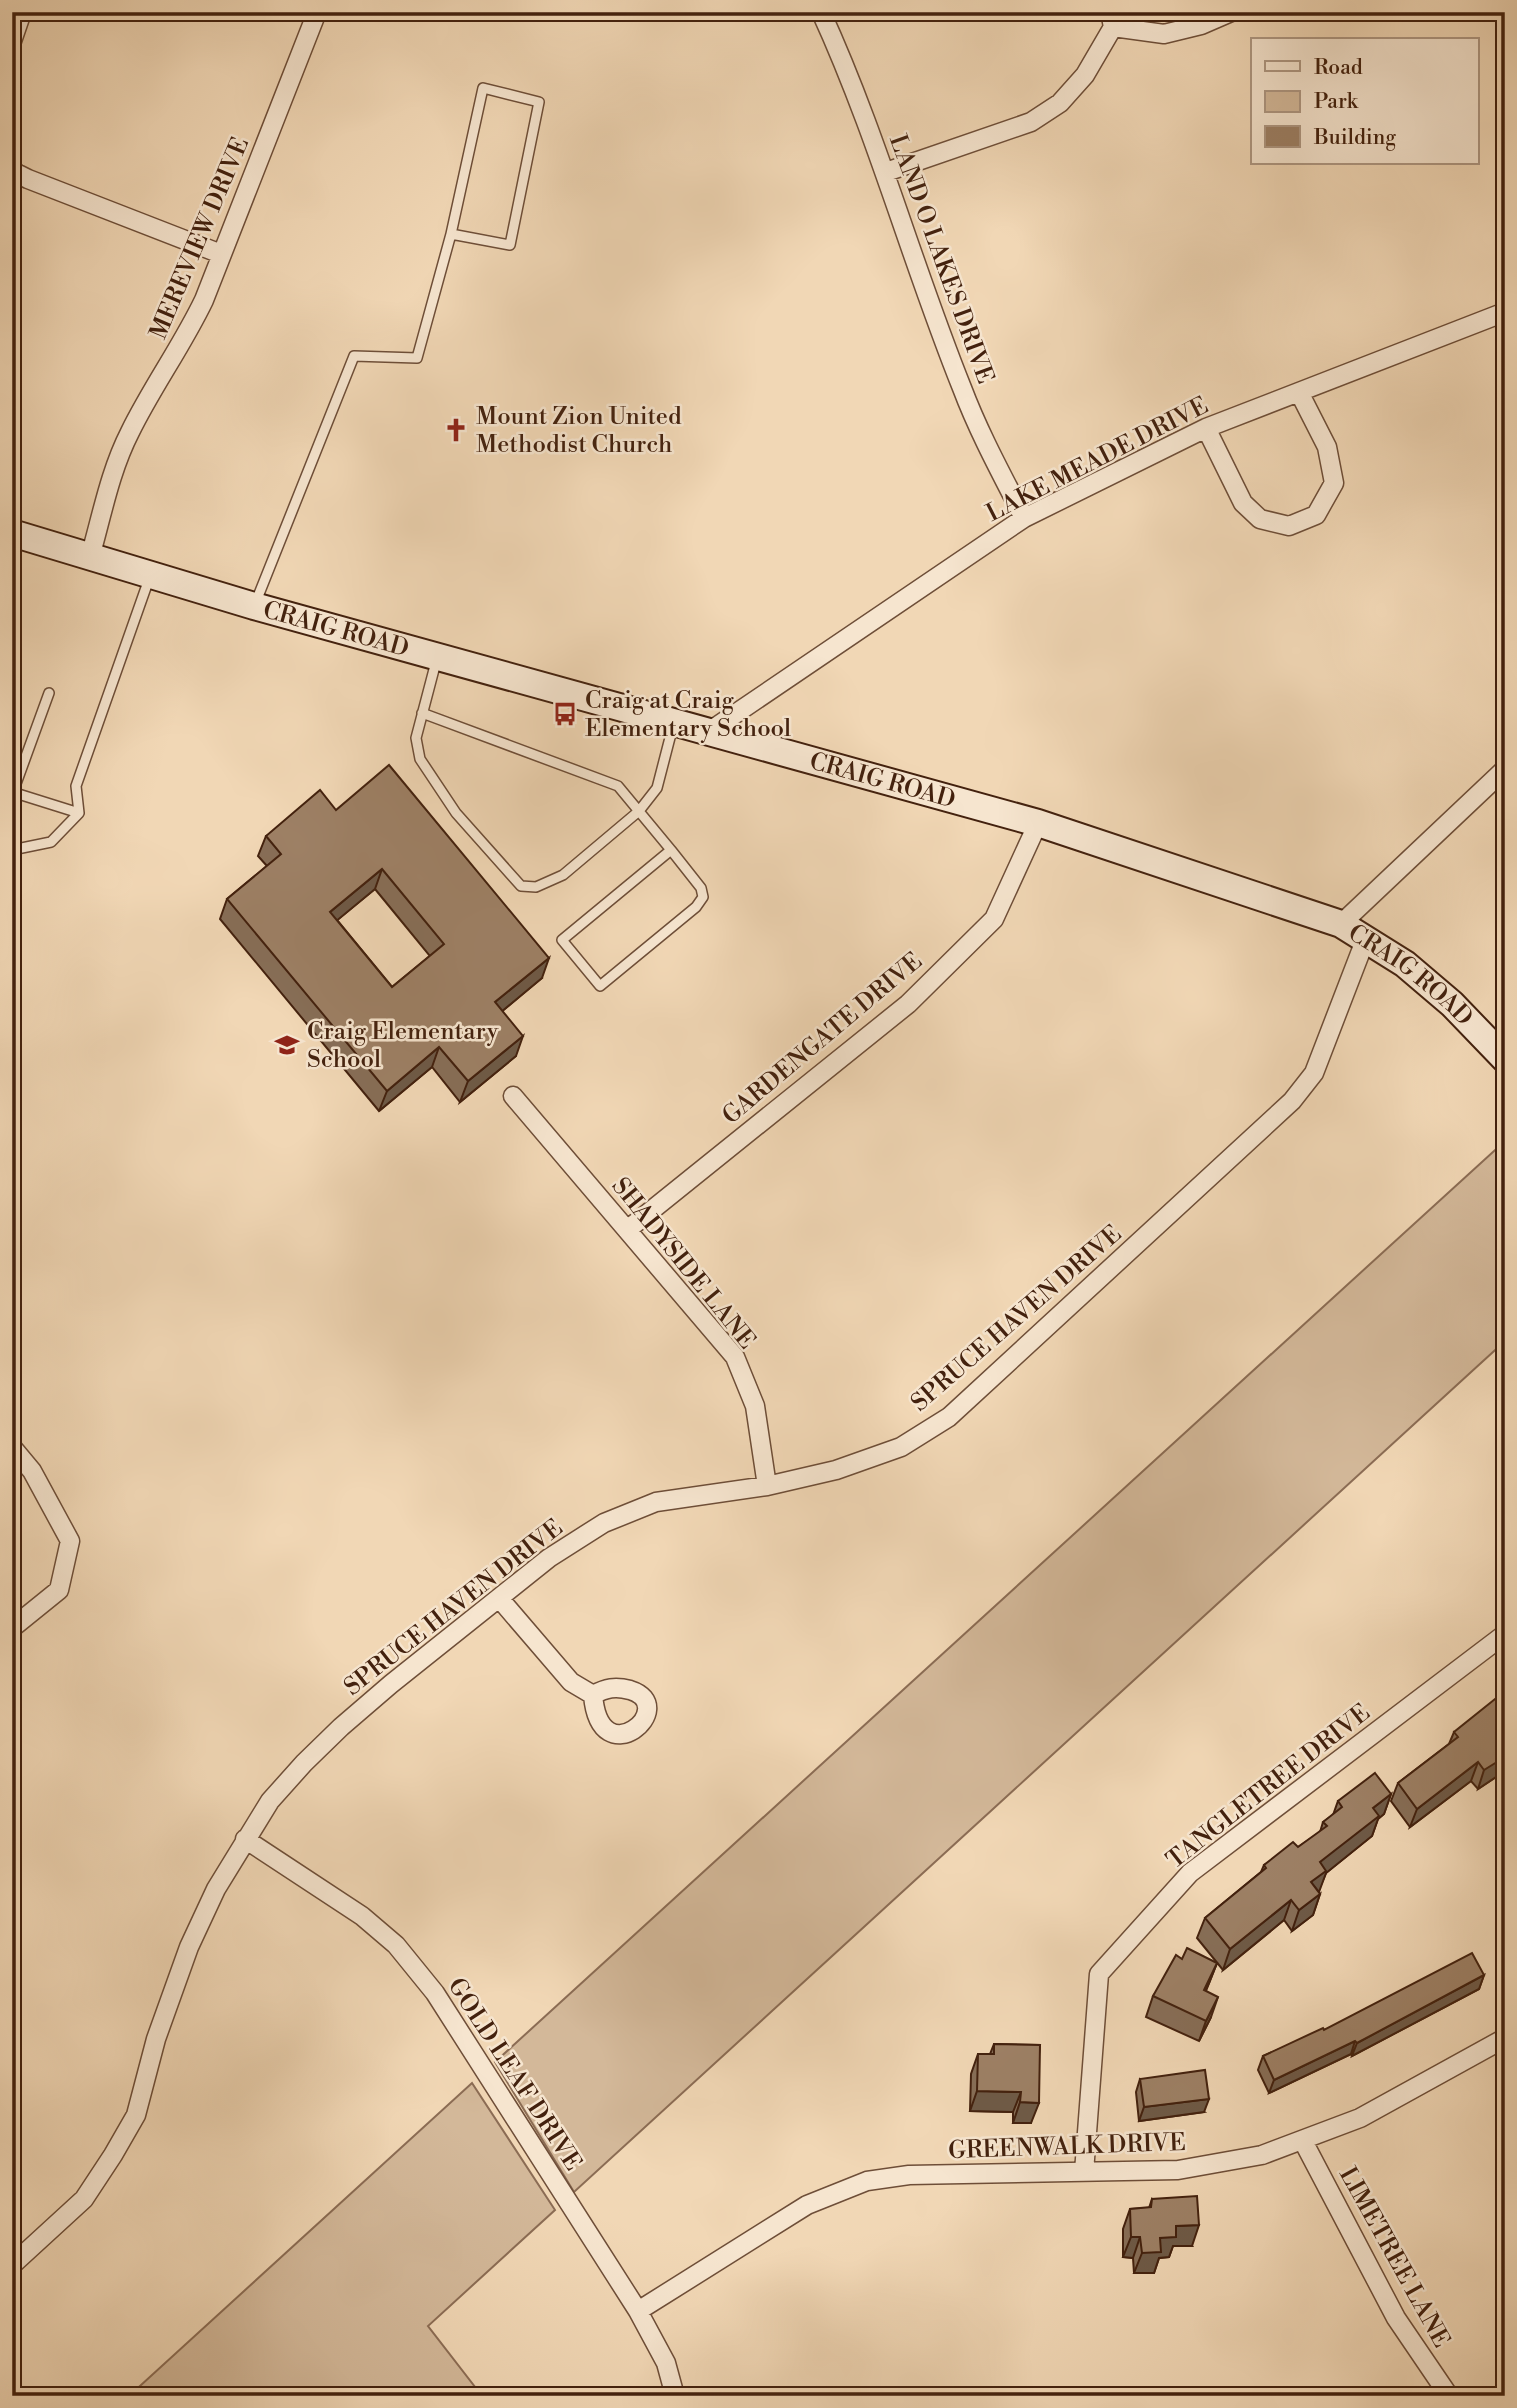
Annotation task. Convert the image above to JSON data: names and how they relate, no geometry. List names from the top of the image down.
{
  "streets": {
    "main road": ["CRAIG ROAD"],
    "street": [
      "MEREVIEW DRIVE",
      "LAND O LAKES DRIVE",
      "LAKE MEADE DRIVE",
      "GARDENGATE DRIVE",
      "SHADYSIDE LANE",
      "SPRUCE HAVEN DRIVE",
      "TANGLETREE DRIVE",
      "GOLD LEAF DRIVE",
      "GREENWALK DRIVE",
      "LIMETREE LANE"
    ]
  },
  "crossings": [
    ["MEREVIEW DRIVE", "CRAIG ROAD"],
    ["LAND O LAKES DRIVE", "LAKE MEADE DRIVE"],
    ["LAKE MEADE DRIVE", "CRAIG ROAD"],
    ["CRAIG ROAD", "GARDENGATE DRIVE"],
    ["CRAIG ROAD", "SPRUCE HAVEN DRIVE"],
    ["GARDENGATE DRIVE", "SHADYSIDE LANE"],
    ["SHADYSIDE LANE", "SPRUCE HAVEN DRIVE"],
    ["SPRUCE HAVEN DRIVE", "GOLD LEAF DRIVE"],
    ["TANGLETREE DRIVE", "GREENWALK DRIVE"],
    ["GOLD LEAF DRIVE", "GREENWALK DRIVE"],
    ["GREENWALK DRIVE", "LIMETREE LANE"]
  ],
  "places": {
    "church": ["Mount Zion United Methodist Church"],
    "bus stop": ["Craig at Craig Elementary School"],
    "school or university": ["Craig Elementary School"]
  },
  "legend": ["Road", "Park", "Building"]
}
